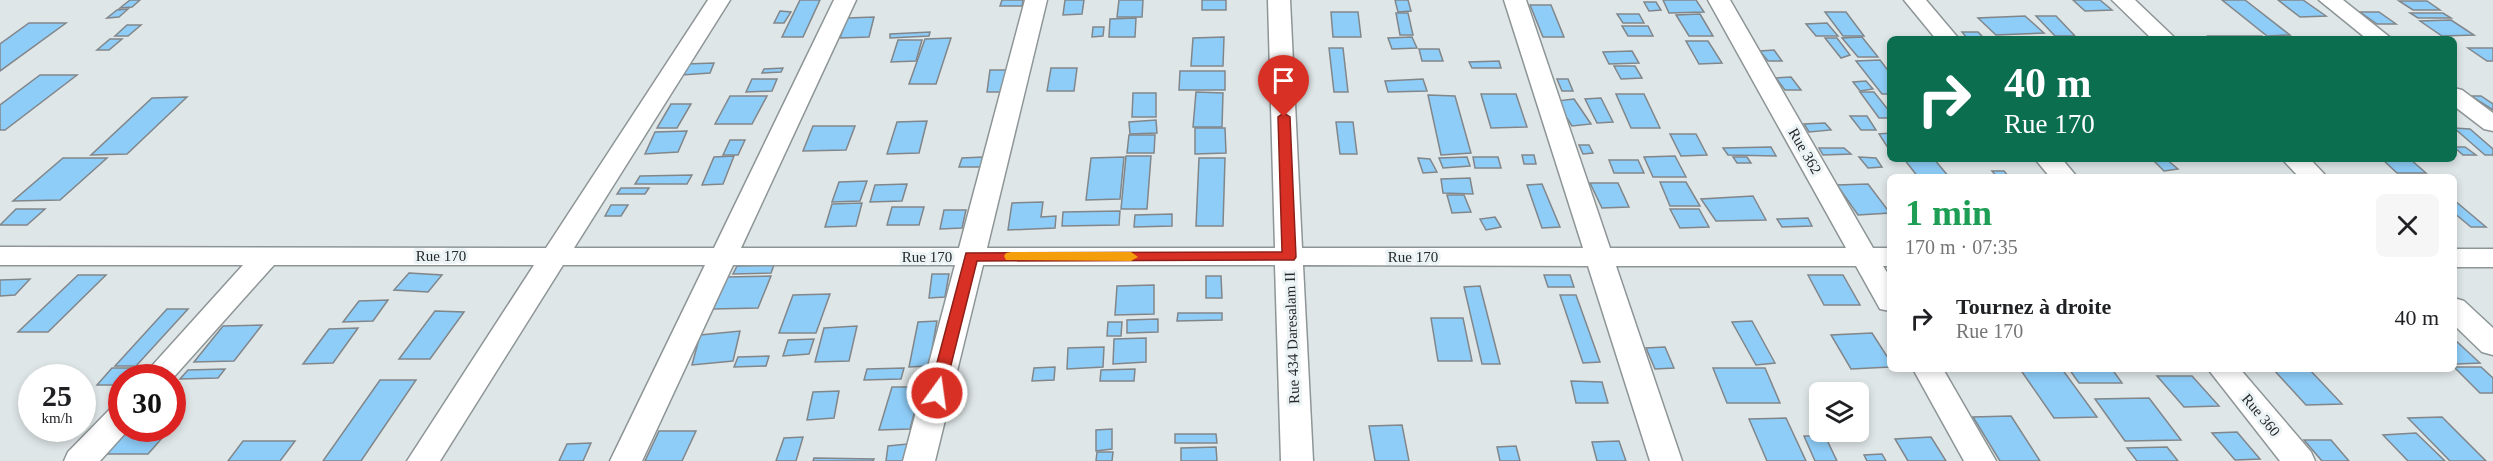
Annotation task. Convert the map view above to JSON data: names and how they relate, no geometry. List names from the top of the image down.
{
  "streets": {
    "street": [
      "Rue 362",
      "Rue 170",
      "Rue 434 Daresalam II",
      "Rue 360"
    ]
  },
  "crossings": [
    ["Rue 362", "Rue 170"],
    ["Rue 170", "Rue 434 Daresalam II"]
  ],
  "page": {
    "turn": ["40 m", "Rue 170"],
    "heading": ["1 min", "170 m · 07:35"],
    "list": [
      {
        "name": "Tournez à droite",
        "note": "Rue 170",
        "value": "40 m"
      }
    ],
    "speed": "25 km/h",
    "limit": "30"
  }
}
